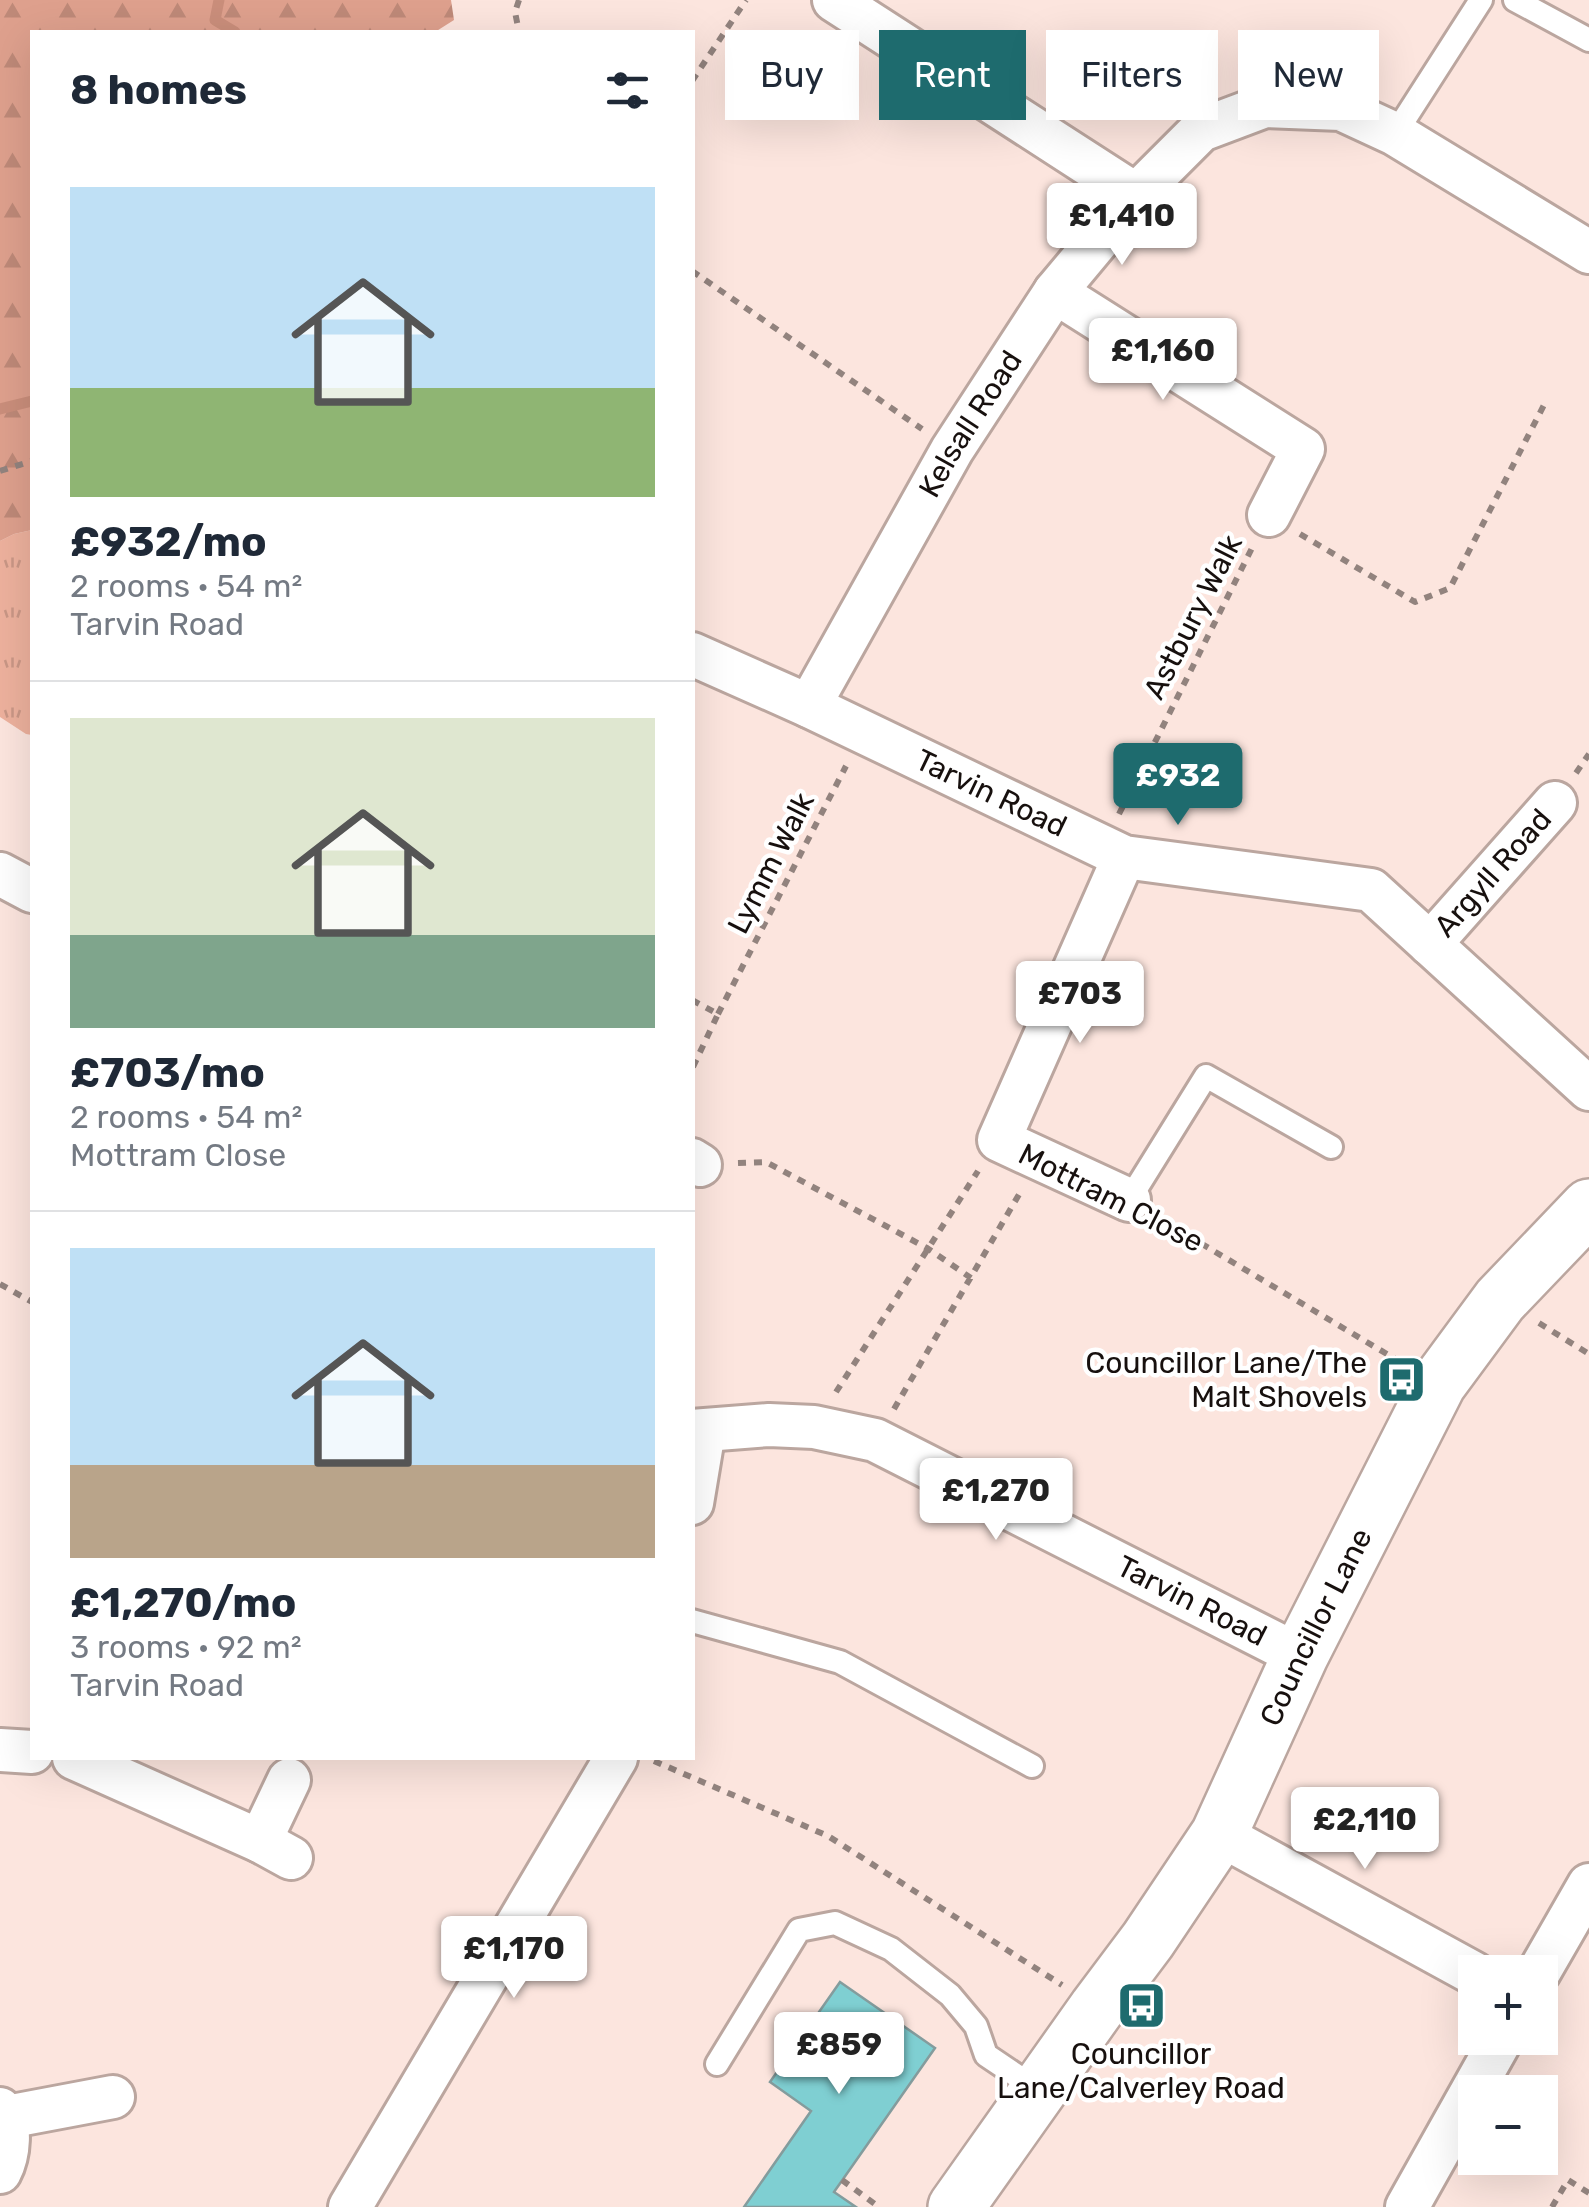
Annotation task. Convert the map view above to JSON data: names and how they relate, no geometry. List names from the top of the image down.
{
  "streets": {
    "street": [
      "Kelsall Road",
      "Tarvin Road",
      "Argyll Road",
      "Mottram Close",
      "Councillor Lane"
    ],
    "path": ["Astbury Walk", "Lymm Walk"]
  },
  "crossings": [
    ["Kelsall Road", "Tarvin Road"],
    ["Astbury Walk", "Tarvin Road"],
    ["Astbury Walk", "Mottram Close"],
    ["Tarvin Road", "Lymm Walk"],
    ["Tarvin Road", "Argyll Road"],
    ["Tarvin Road", "Mottram Close"],
    ["Tarvin Road", "Councillor Lane"],
    ["Mottram Close", "Councillor Lane"]
  ],
  "places": {
    "bus stop": ["Councillor Lane/The Malt Shovels", "Councillor Lane/Calverley Road"]
  },
  "page": {
    "chip": [
      "Buy",
      "Rent",
      "Filters",
      "New"
    ],
    "heading": "8 homes",
    "list": [
      {
        "name": "£932/mo",
        "note": "2 rooms · 54 m² · Tarvin Road"
      },
      {
        "name": "£703/mo",
        "note": "2 rooms · 54 m² · Mottram Close"
      },
      {
        "name": "£1,270/mo",
        "note": "3 rooms · 92 m² · Tarvin Road"
      }
    ],
    "price": [
      "£1,410",
      "£1,160",
      "£932",
      "£703",
      "£1,270",
      "£2,110",
      "£1,170",
      "£859"
    ],
    "map_buttons": ["+", "−"]
  }
}
